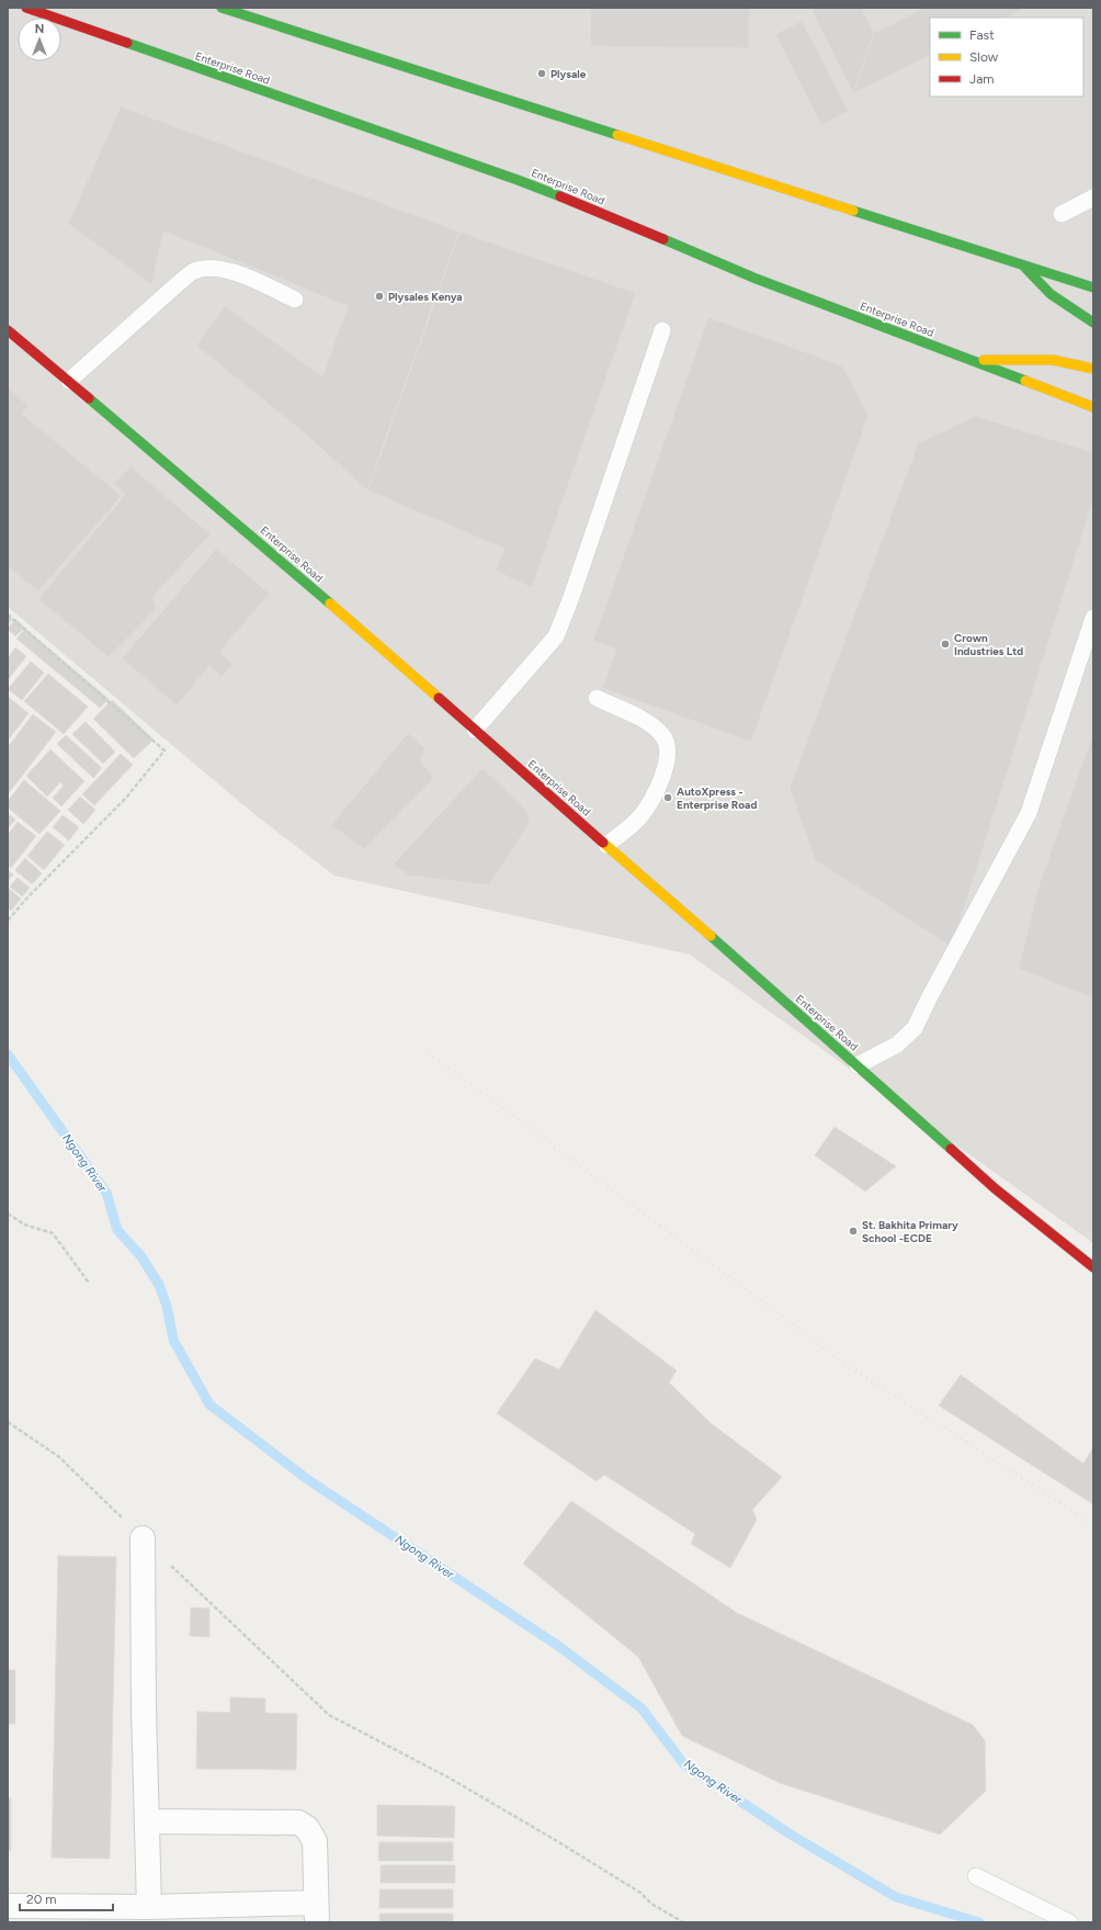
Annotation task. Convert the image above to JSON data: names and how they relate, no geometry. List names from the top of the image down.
{
  "streets": {
    "main road": ["Enterprise Road"]
  },
  "water": ["Ngong River"],
  "places": [
    "Plysale",
    "Plysales Kenya",
    "Crown Industries Ltd",
    "AutoXpress - Enterprise Road",
    "St. Bakhita Primary School -ECDE"
  ],
  "legend": ["Fast", "Slow", "Jam"],
  "scale_bar": "20 m",
  "north": "top"
}
